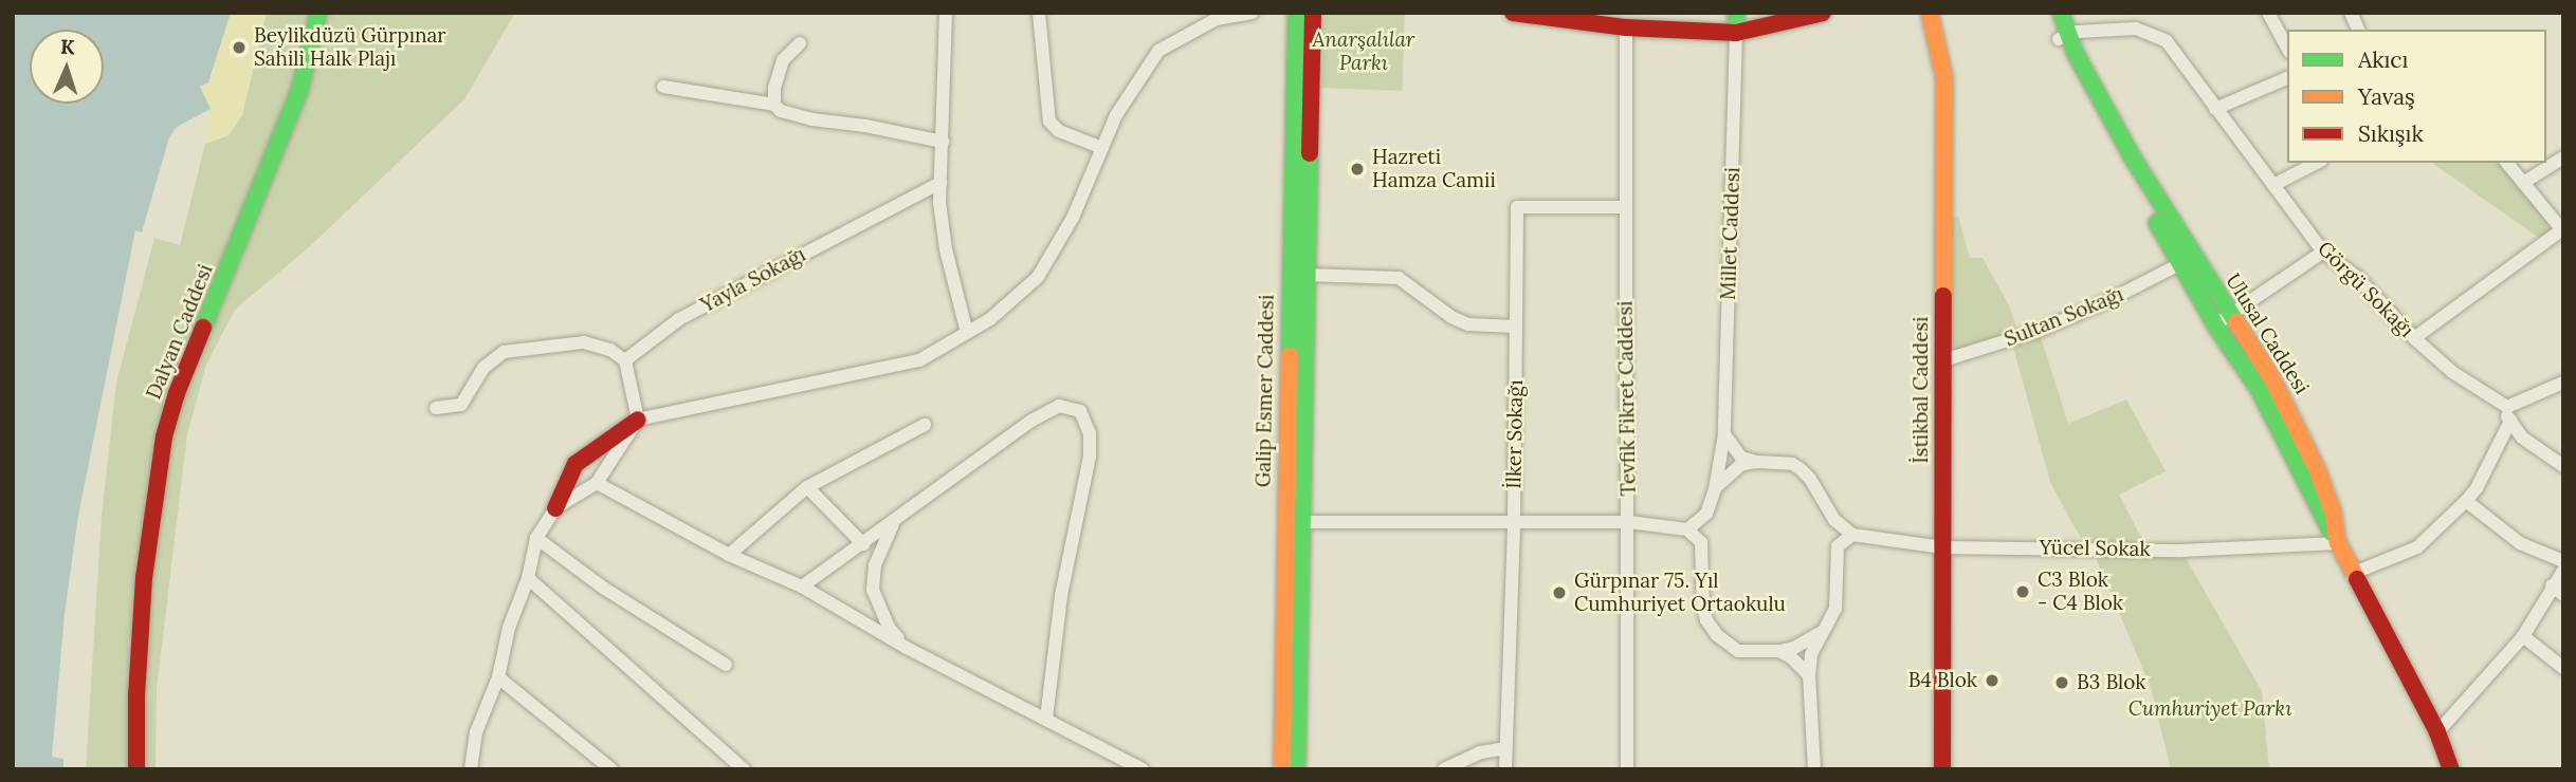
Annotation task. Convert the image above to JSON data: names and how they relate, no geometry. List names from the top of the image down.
{
  "streets": {
    "street": [
      "Millet Caddesi",
      "Yayla Sokağı",
      "Görgü Sokağı",
      "Sultan Sokağı",
      "Dalyan Caddesi",
      "Ulusal Caddesi",
      "İstikbal Caddesi",
      "Galip Esmer Caddesi",
      "Tevfik Fikret Caddesi",
      "İlker Sokağı",
      "Yücel Sokak"
    ]
  },
  "crossings": [
    ["Sultan Sokağı", "Ulusal Caddesi"],
    ["Sultan Sokağı", "İstikbal Caddesi"],
    ["Ulusal Caddesi", "Yücel Sokak"],
    ["İstikbal Caddesi", "Yücel Sokak"],
    ["Tevfik Fikret Caddesi", "İlker Sokağı"]
  ],
  "parks": ["Anarşalılar Parkı", "Cumhuriyet Parkı"],
  "places": [
    "Beylikdüzü Gürpınar Sahili Halk Plajı",
    "Hazreti Hamza Camii",
    "C3 Blok - C4 Blok",
    "Gürpınar 75. Yıl Cumhuriyet Ortaokulu",
    "B4 Blok",
    "B3 Blok"
  ],
  "legend": ["Akıcı", "Yavaş", "Sıkışık"],
  "north": "top"
}
